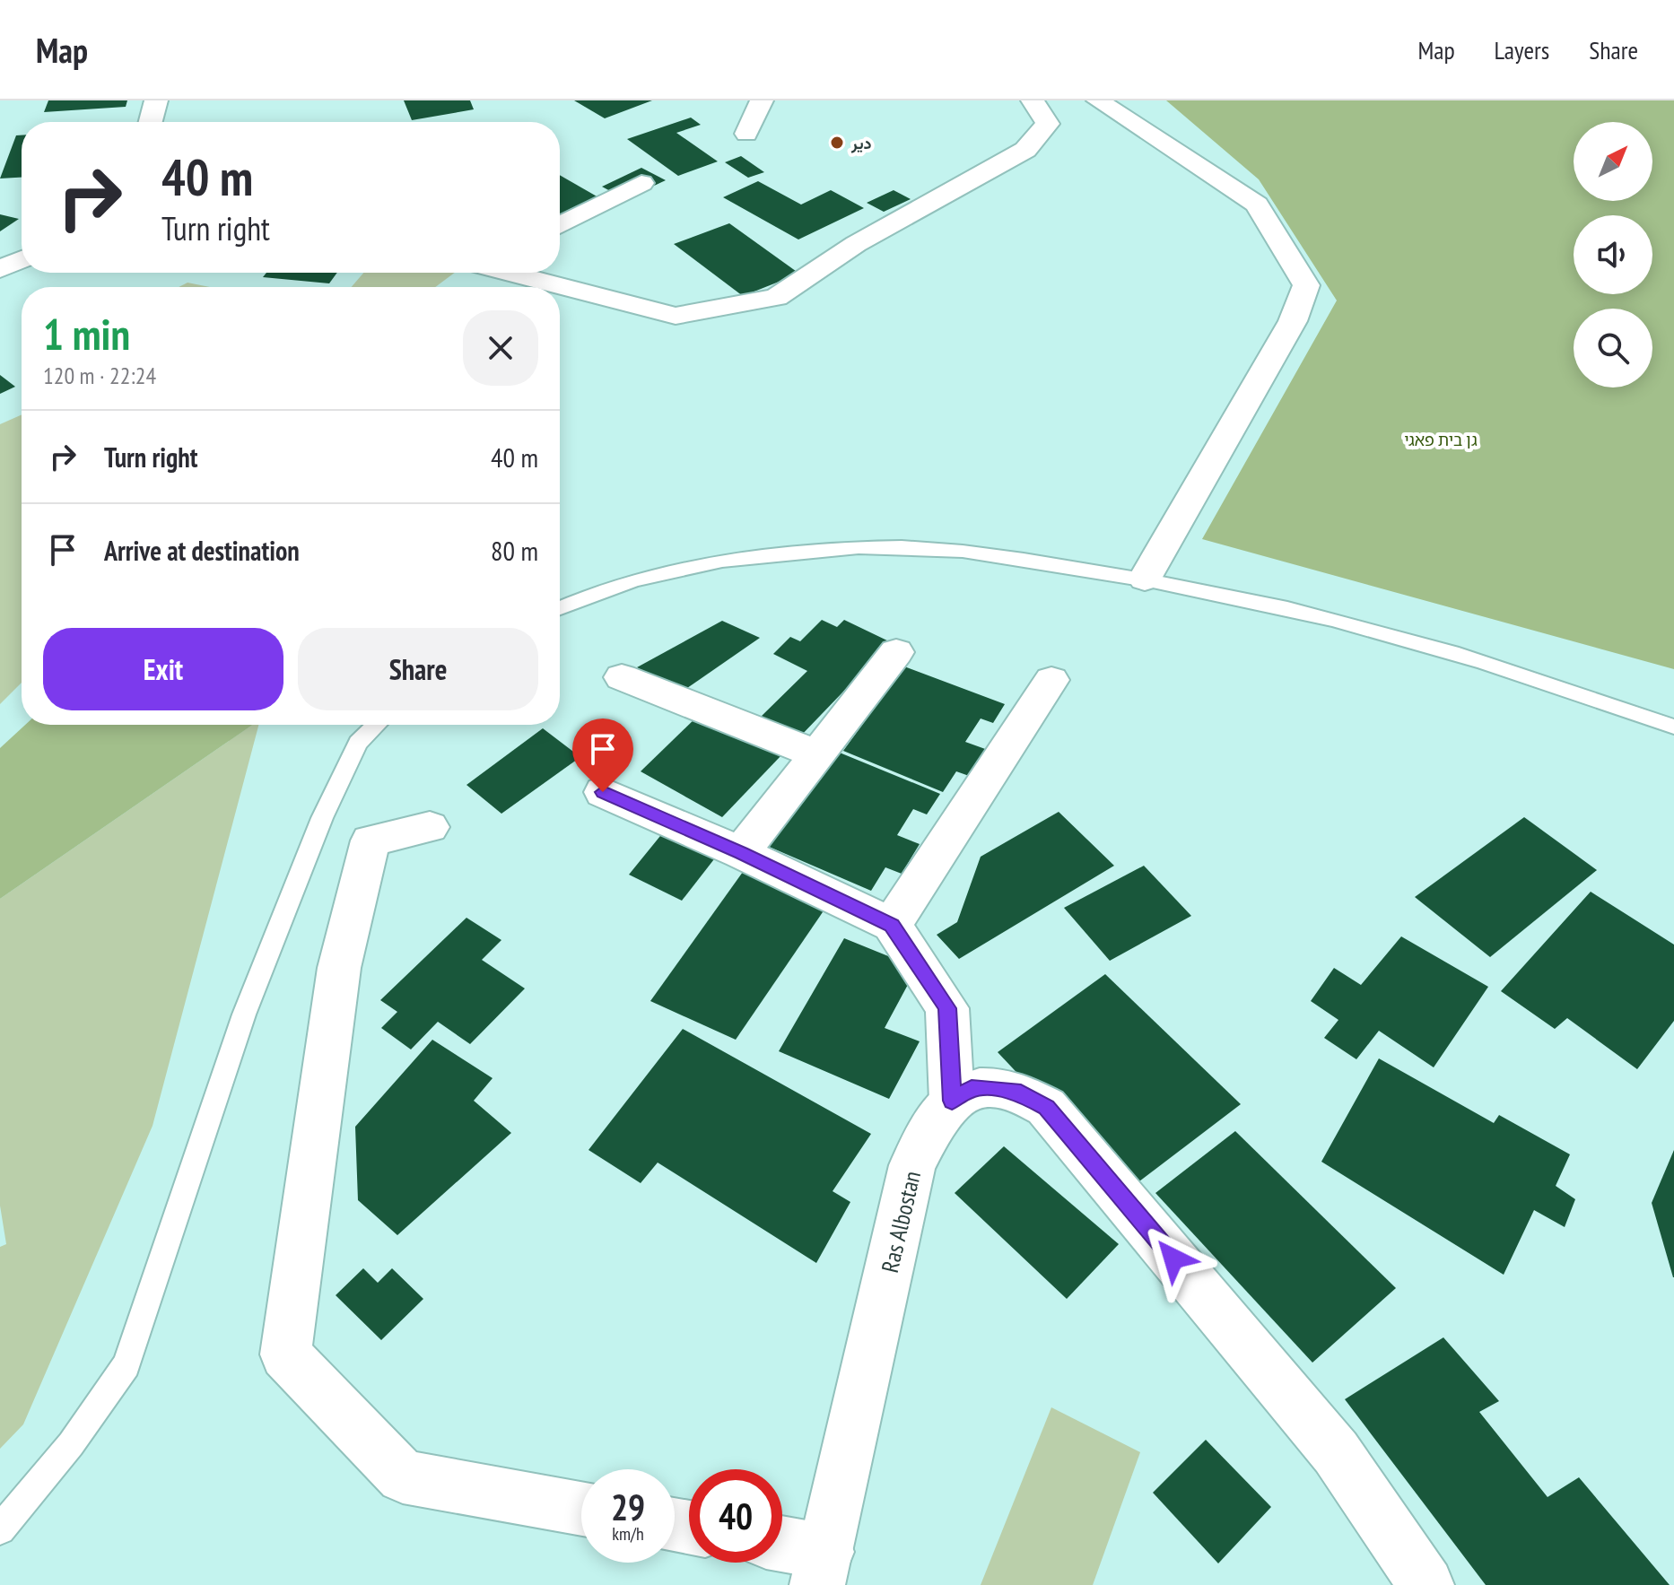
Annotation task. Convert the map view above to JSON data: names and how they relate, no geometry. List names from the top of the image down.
{
  "streets": {
    "street": ["Ras Albostan"]
  },
  "parks": ["גן בית פאגי"],
  "places": ["دير"],
  "north": "top right",
  "page": {
    "header": "Map",
    "nav": ["Map", "Layers", "Share"],
    "turn": ["40 m", "Turn right"],
    "heading": ["1 min", "120 m · 22:24"],
    "list": [
      {
        "name": "Turn right",
        "value": "40 m"
      },
      {
        "name": "Arrive at destination",
        "value": "80 m"
      }
    ],
    "buttons": ["Exit", "Share"],
    "speed": "29 km/h",
    "limit": "40"
  }
}
